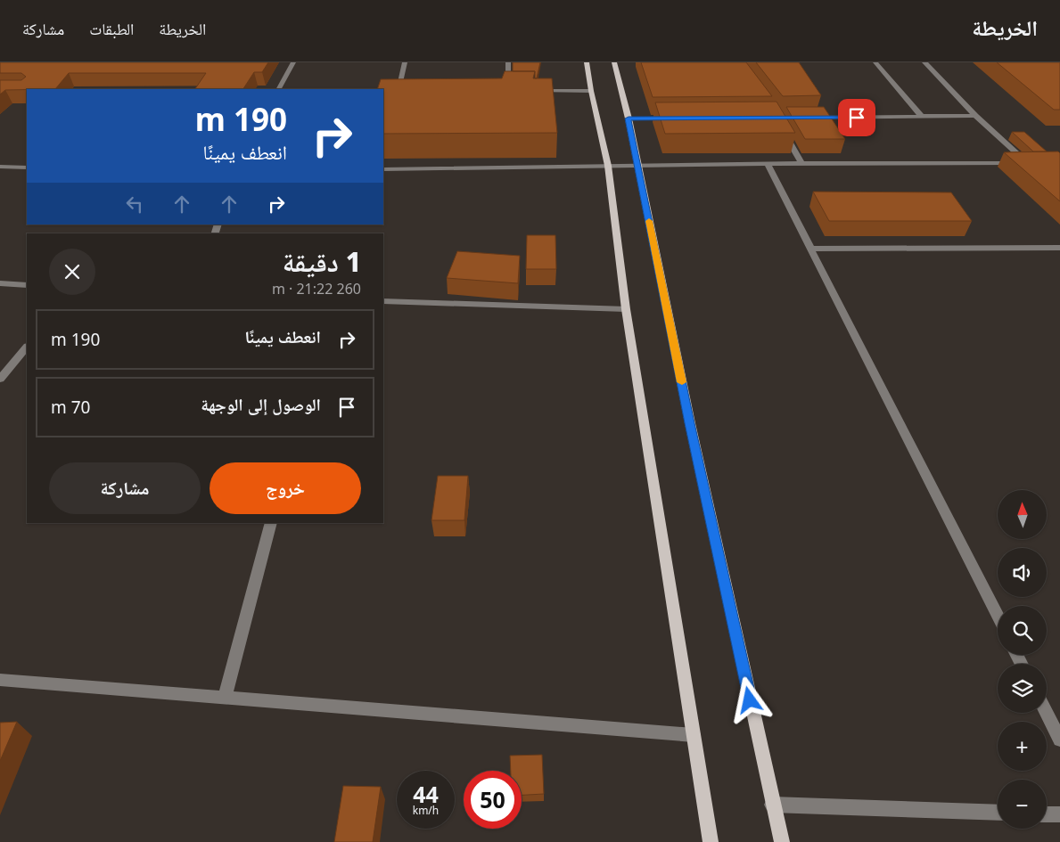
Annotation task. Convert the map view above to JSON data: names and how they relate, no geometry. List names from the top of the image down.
{
  "north": "top",
  "page": {
    "header": "الخريطة",
    "nav": ["الخريطة", "الطبقات", "مشاركة"],
    "turn": ["190 m", "انعطف يمينًا"],
    "heading": ["1 دقيقة", "260 m · 21:22"],
    "list": [
      {
        "name": "انعطف يمينًا",
        "value": "190 m"
      },
      {
        "name": "الوصول إلى الوجهة",
        "value": "70 m"
      }
    ],
    "buttons": ["خروج", "مشاركة"],
    "map_buttons": ["+", "−"],
    "speed": "44 km/h",
    "limit": "50"
  }
}
